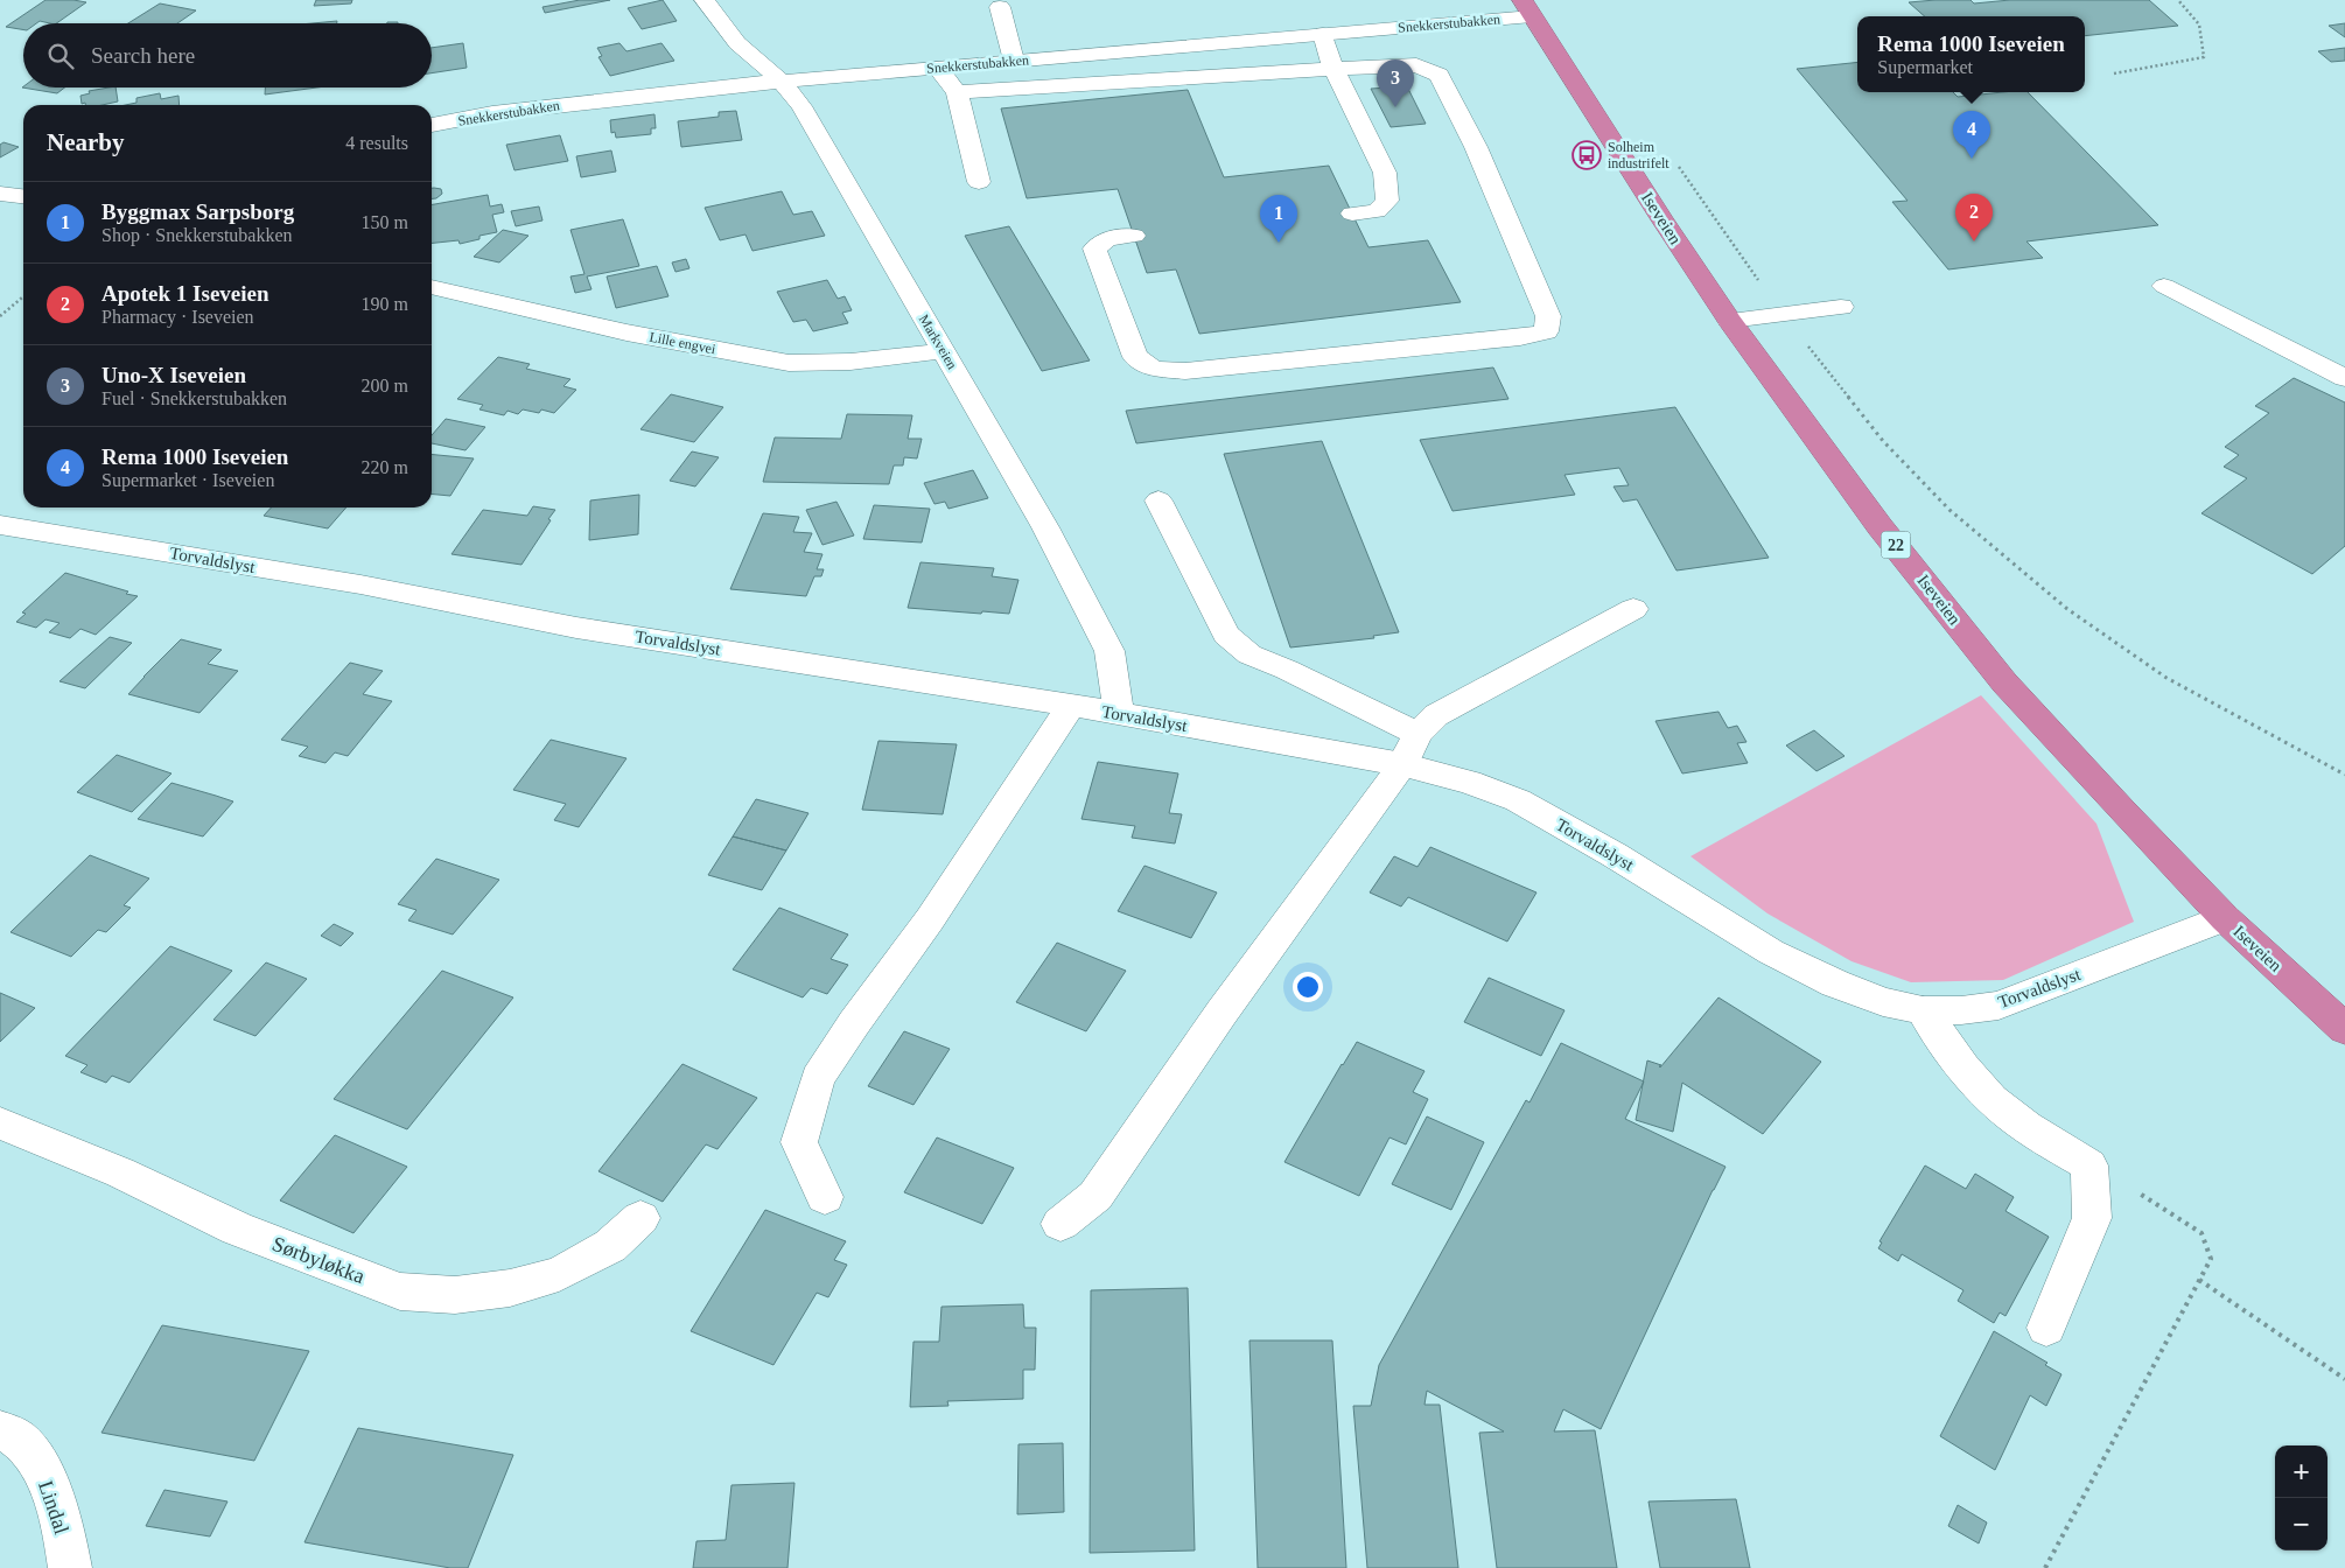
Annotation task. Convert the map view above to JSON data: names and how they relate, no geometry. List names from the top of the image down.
{
  "streets": {
    "highway": ["Iseveien", "22"],
    "street": [
      "Snekkerstubakken",
      "Markveien",
      "Lille engvei",
      "Torvaldslyst",
      "Sørbyløkka",
      "Lindal"
    ]
  },
  "crossings": [
    ["Snekkerstubakken", "Iseveien"],
    ["Snekkerstubakken", "Markveien"],
    ["Iseveien", "Torvaldslyst"],
    ["Markveien", "Lille engvei"],
    ["Markveien", "Torvaldslyst"]
  ],
  "places": {
    "bus stop": ["Solheim industrifelt"]
  },
  "page": {
    "popup": ["Rema 1000 Iseveien", "Supermarket"],
    "search": "Search here",
    "pins": [
      "3",
      "4",
      "2",
      "1"
    ],
    "heading": ["Nearby", "4 results"],
    "list": [
      {
        "mark": "1",
        "name": "Byggmax Sarpsborg",
        "note": "Shop · Snekkerstubakken",
        "value": "150 m"
      },
      {
        "mark": "2",
        "name": "Apotek 1 Iseveien",
        "note": "Pharmacy · Iseveien",
        "value": "190 m"
      },
      {
        "mark": "3",
        "name": "Uno-X Iseveien",
        "note": "Fuel · Snekkerstubakken",
        "value": "200 m"
      },
      {
        "mark": "4",
        "name": "Rema 1000 Iseveien",
        "note": "Supermarket · Iseveien",
        "value": "220 m"
      }
    ],
    "map_buttons": ["+", "−"]
  }
}
